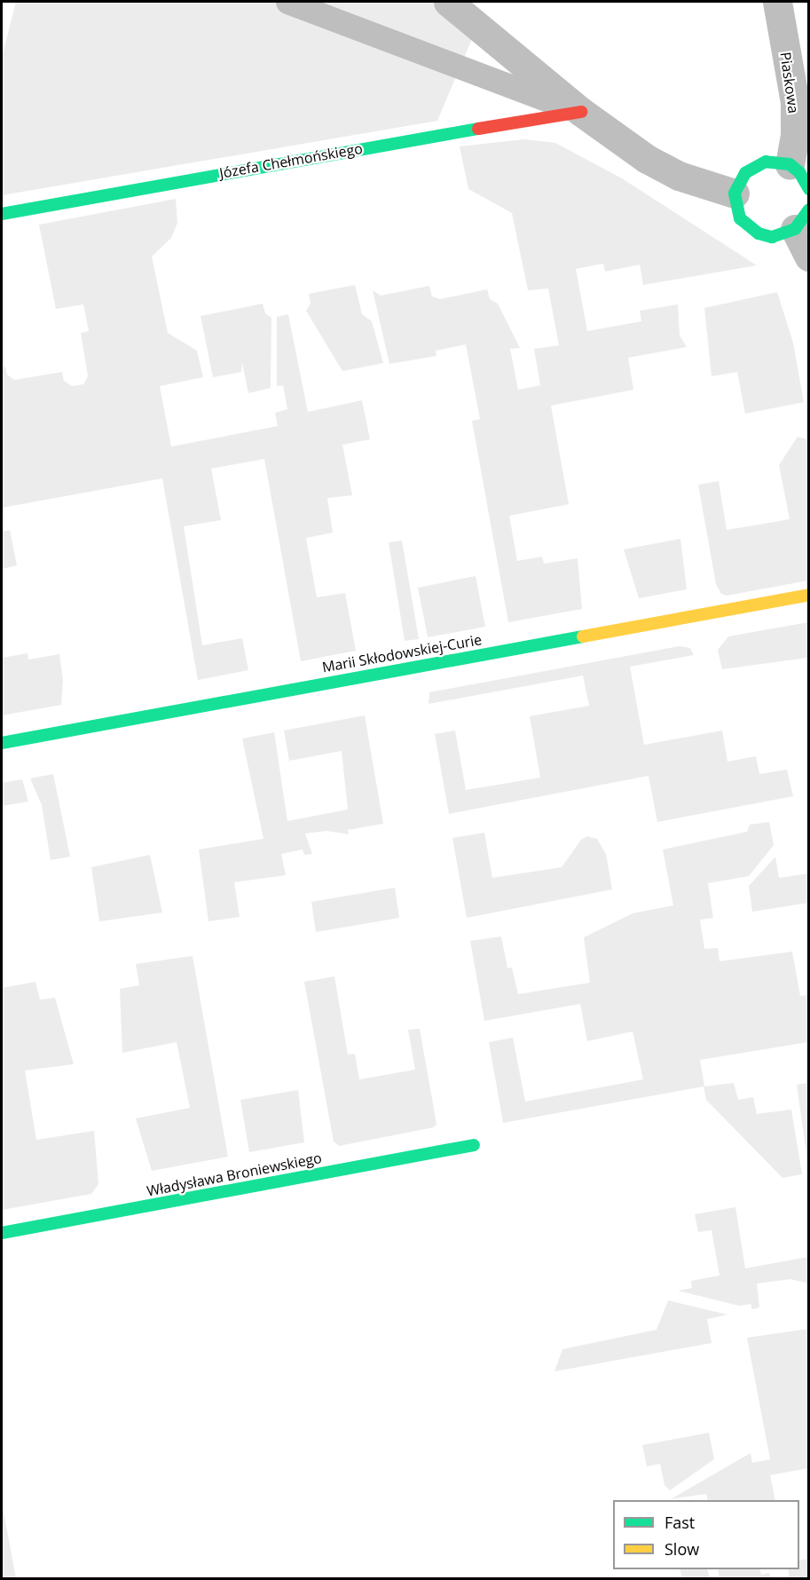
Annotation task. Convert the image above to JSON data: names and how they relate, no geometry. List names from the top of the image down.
{
  "streets": {
    "street": [
      "Piaskowa",
      "Józefa Chełmońskiego",
      "Marii Skłodowskiej-Curie",
      "Władysława Broniewskiego"
    ]
  },
  "legend": ["Fast", "Slow"]
}
